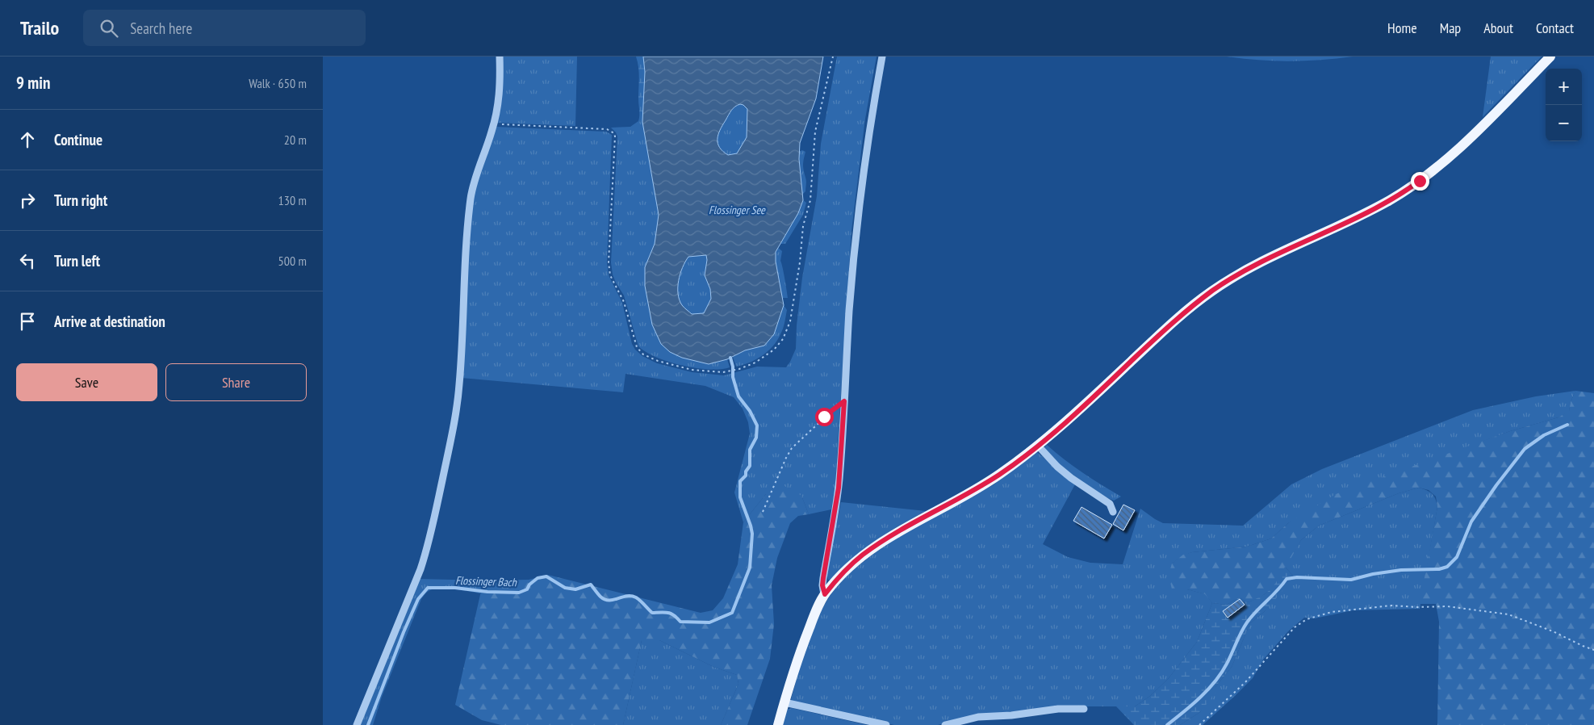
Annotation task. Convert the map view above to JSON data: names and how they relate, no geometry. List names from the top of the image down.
{
  "water": ["Flossinger See", "Flossinger Bach"],
  "page": {
    "header": "Trailo",
    "search": "Search here",
    "nav": [
      "Home",
      "Map",
      "About",
      "Contact"
    ],
    "heading": ["9 min", "Walk · 650 m"],
    "map_buttons": ["+", "−"],
    "list": [
      ["Continue", "20 m"],
      ["Turn right", "130 m"],
      ["Turn left", "500 m"],
      "Arrive at destination"
    ],
    "buttons": ["Save", "Share"]
  }
}
